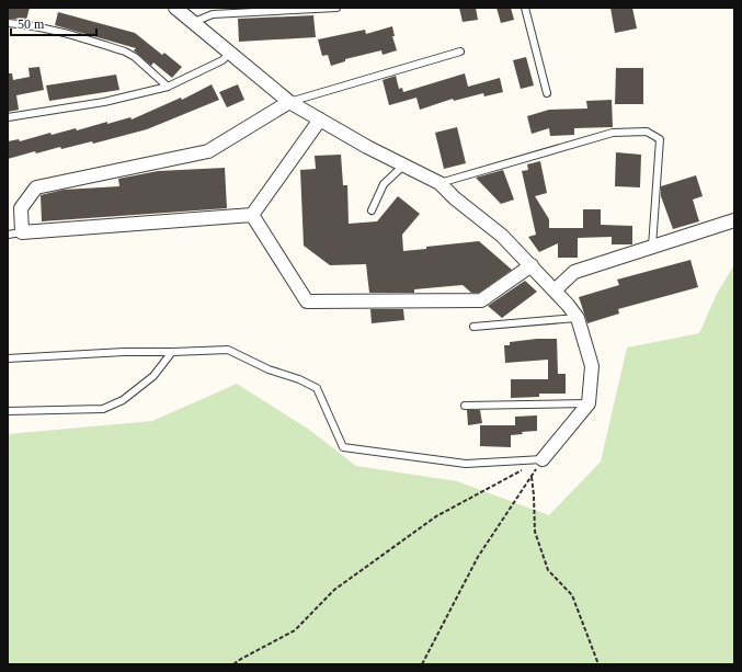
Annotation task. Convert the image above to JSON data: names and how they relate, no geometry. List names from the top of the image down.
{
  "scale_bar": "50 m"
}
